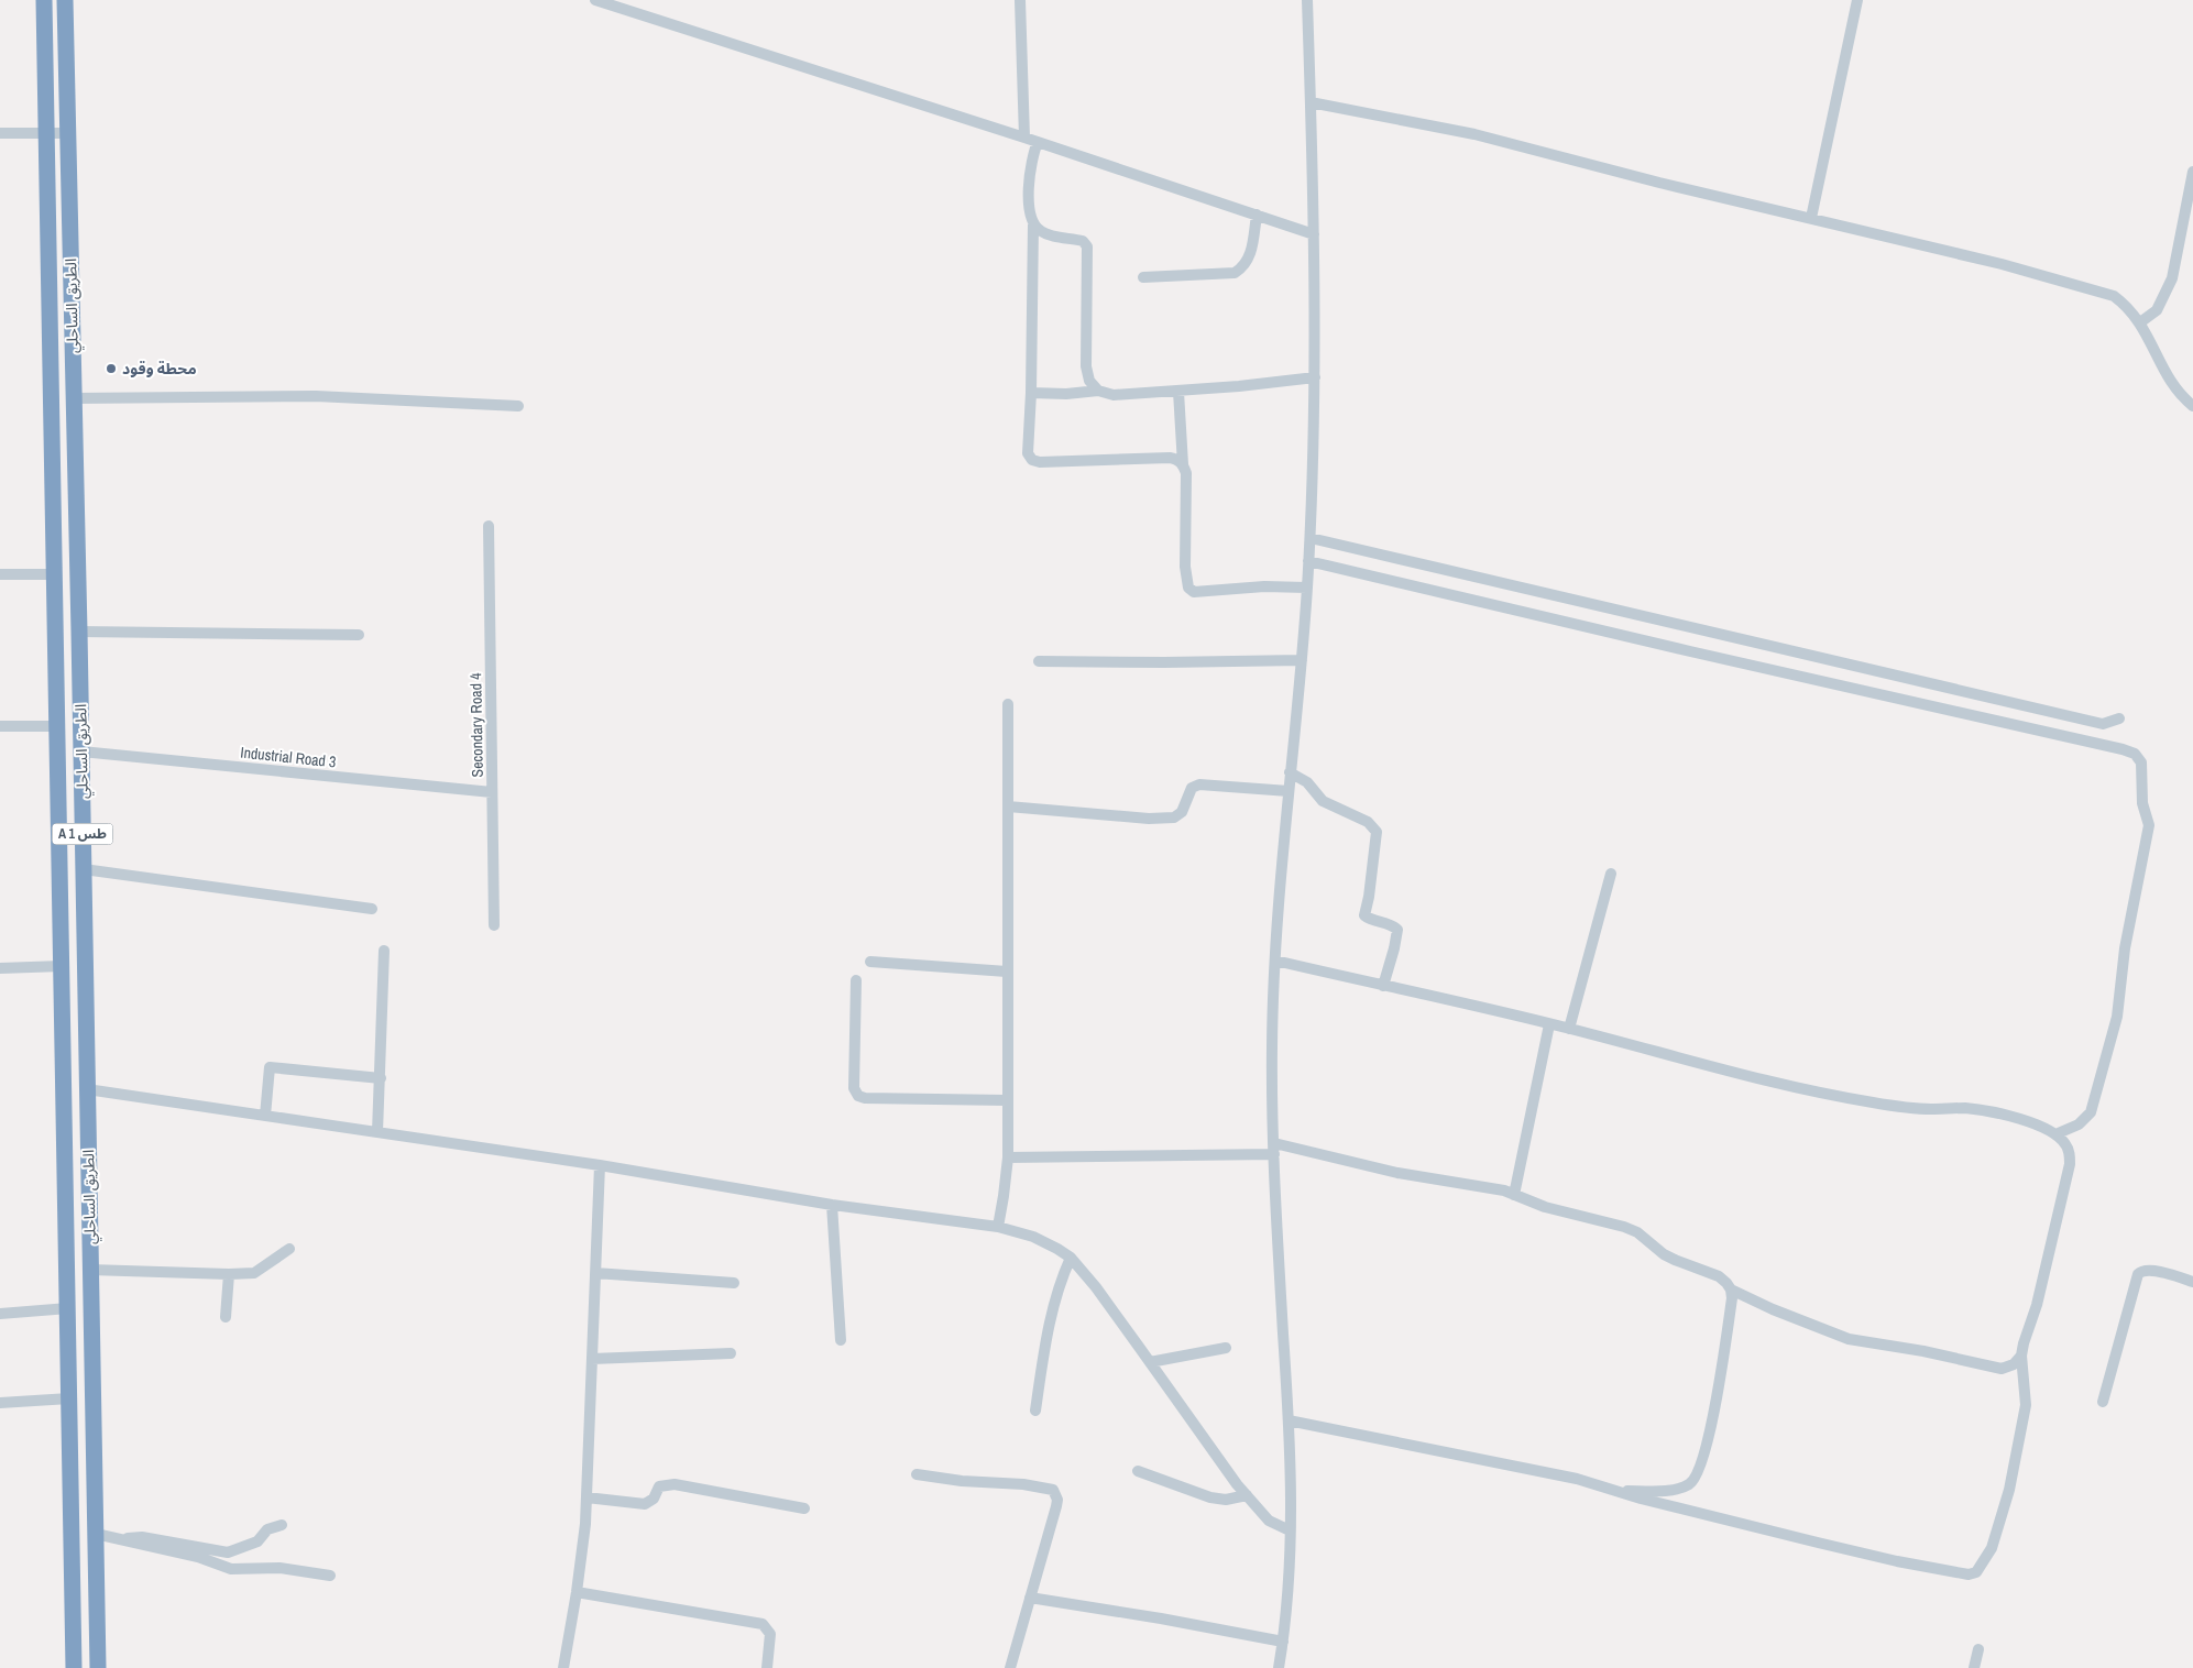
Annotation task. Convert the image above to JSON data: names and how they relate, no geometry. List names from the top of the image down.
{
  "streets": {
    "highway": ["الطريق الساحلي", "A 1 طس"],
    "street": ["Secondary Road 4", "Industrial Road 3"]
  },
  "crossings": [
    ["الطريق الساحلي", "Industrial Road 3"],
    ["Secondary Road 4", "Industrial Road 3"]
  ],
  "places": ["محطة وقود"]
}
